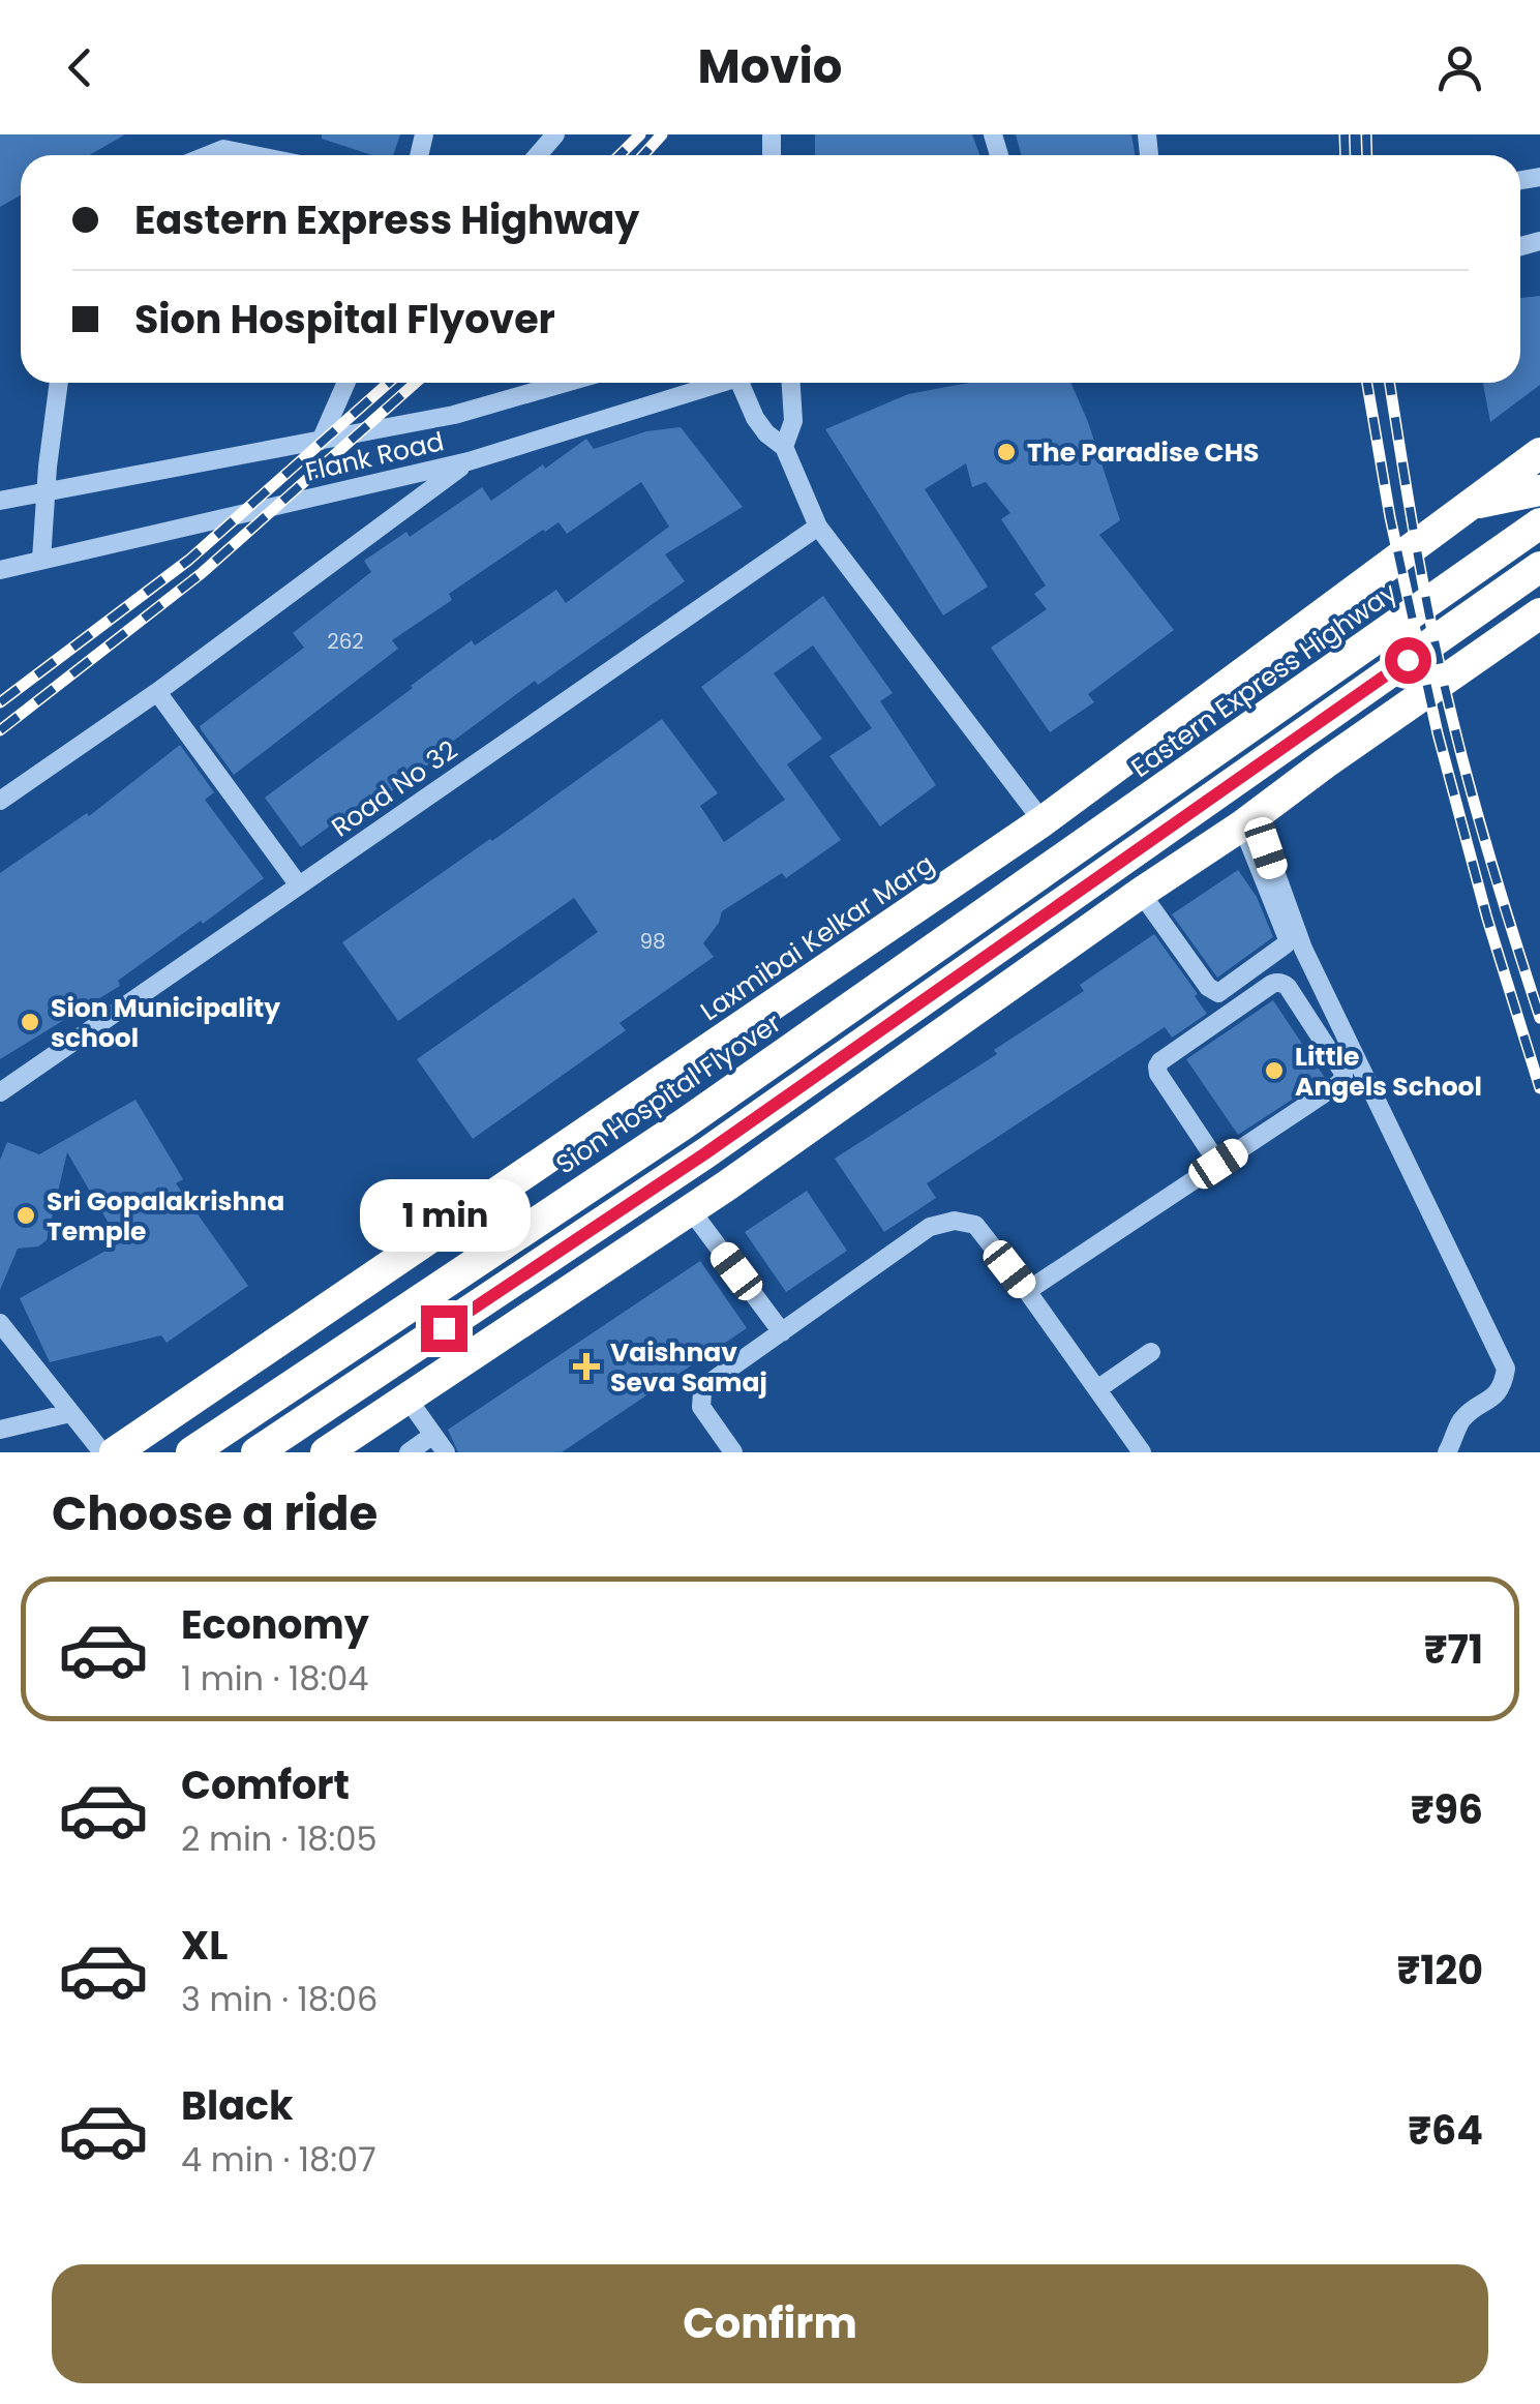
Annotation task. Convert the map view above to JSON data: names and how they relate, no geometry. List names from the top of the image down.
{
  "streets": {
    "highway": ["Eastern Express Highway", "Laxmibai Kelkar Marg", "Sion Hospital Flyover"],
    "street": ["Flank Road", "Road No 32"]
  },
  "crossings": [
    ["Eastern Express Highway", "Sion Hospital Flyover"]
  ],
  "places": {
    "other": [
      "The Paradise CHS",
      "Sion Municipality school",
      "Little Angels School",
      "Sri Gopalakrishna Temple"
    ],
    "health": ["Vaishnav Seva Samaj"]
  },
  "house_numbers": ["262", "98"],
  "page": {
    "header": "Movio",
    "banner": ["Eastern Express Highway", "Sion Hospital Flyover"],
    "bubble": "1 min",
    "heading": "Choose a ride",
    "list": [
      {
        "name": "Economy",
        "note": "1 min · 18:04",
        "value": "₹71"
      },
      {
        "name": "Comfort",
        "note": "2 min · 18:05",
        "value": "₹96"
      },
      {
        "name": "XL",
        "note": "3 min · 18:06",
        "value": "₹120"
      },
      {
        "name": "Black",
        "note": "4 min · 18:07",
        "value": "₹64"
      }
    ],
    "buttons": "Confirm"
  }
}
